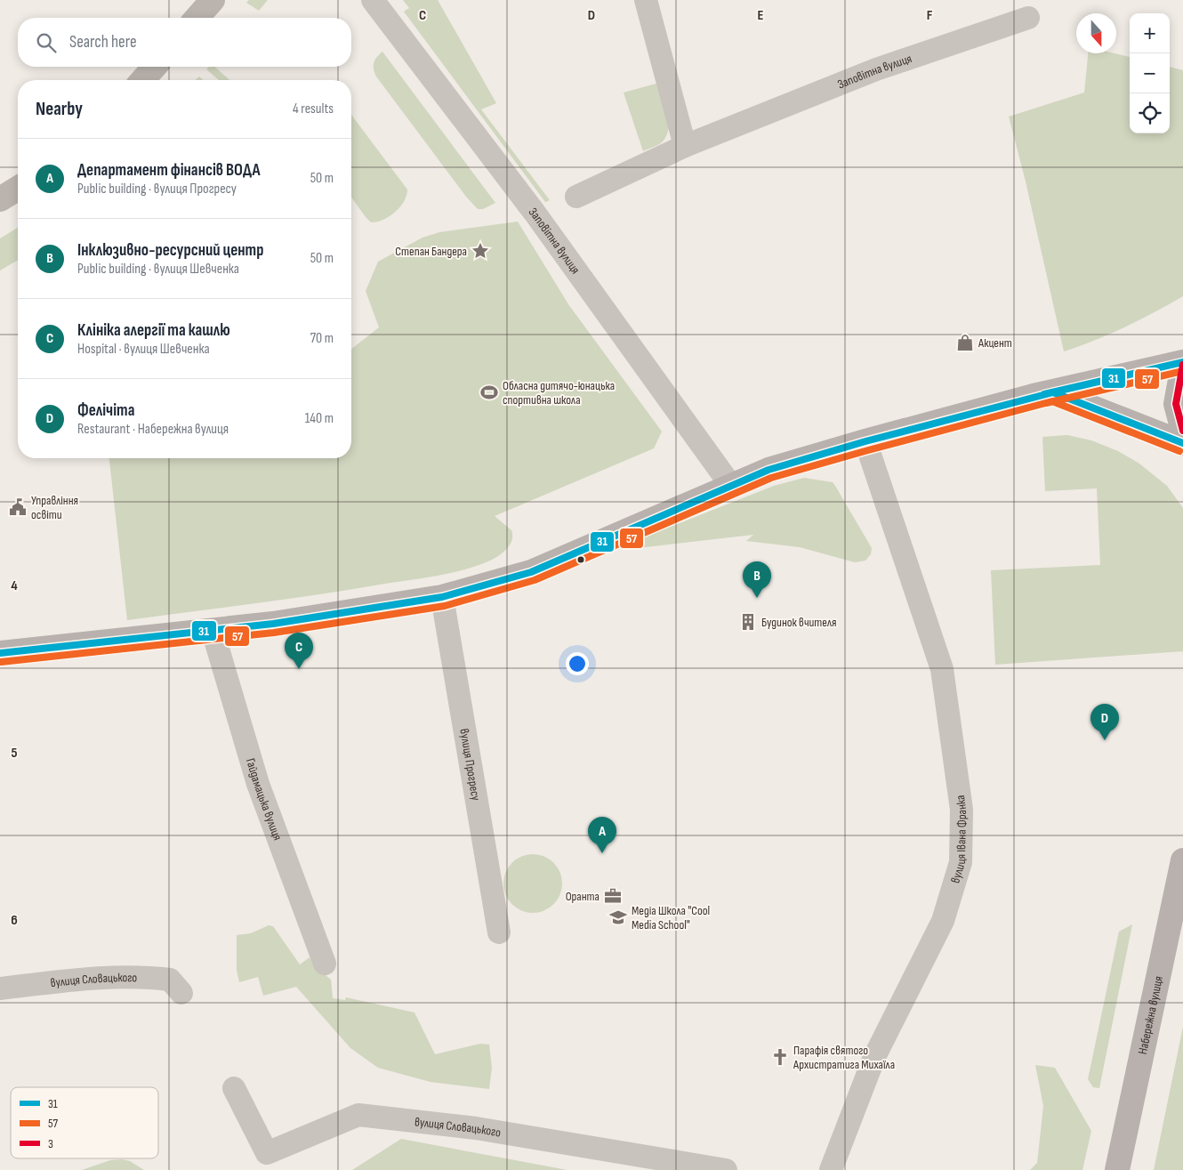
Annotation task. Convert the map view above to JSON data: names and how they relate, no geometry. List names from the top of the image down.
{
  "streets": {
    "main road": ["Набережна вулиця"],
    "street": [
      "Заповітна вулиця",
      "вулиця Прогресу",
      "Гайдамацька вулиця",
      "вулиця Івана Франка",
      "вулиця Словацького"
    ]
  },
  "places": {
    "place": ["Степан Бандера"],
    "shop": ["Акцент"],
    "sports": ["Обласна дитячо-юнацька спортивна школа"],
    "public building": ["Управління освіти"],
    "building": ["Будинок вчителя"],
    "office": ["Оранта"],
    "school or university": ["Медіа Школа \"Cool Media School\""],
    "church": ["Парафія святого Архистратига Михаїла"]
  },
  "lines": ["transit line 31", "transit line 3", "transit line 57"],
  "legend": ["31", "57", "3"],
  "north": "bottom",
  "page": {
    "map_buttons": ["+", "−"],
    "search": "Search here",
    "heading": ["Nearby", "4 results"],
    "list": [
      {
        "mark": "A",
        "name": "Департамент фінансів ВОДА",
        "note": "Public building · вулиця Прогресу",
        "value": "50 m"
      },
      {
        "mark": "B",
        "name": "Інклюзивно-ресурсний центр",
        "note": "Public building · вулиця Шевченка",
        "value": "50 m"
      },
      {
        "mark": "C",
        "name": "Клініка алергії та кашлю",
        "note": "Hospital · вулиця Шевченка",
        "value": "70 m"
      },
      {
        "mark": "D",
        "name": "Фелічіта",
        "note": "Restaurant · Набережна вулиця",
        "value": "140 m"
      }
    ],
    "pins": [
      "B",
      "C",
      "D",
      "A"
    ]
  },
  "grid": {
    "columns": [
      "C",
      "D",
      "E",
      "F"
    ],
    "rows": ["4", "5", "6"]
  }
}
